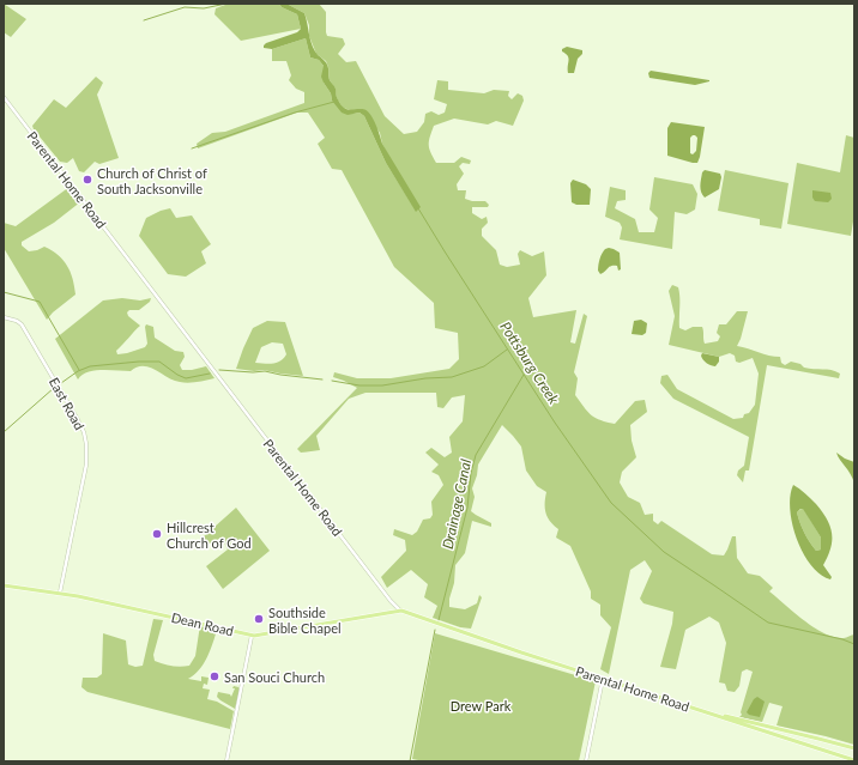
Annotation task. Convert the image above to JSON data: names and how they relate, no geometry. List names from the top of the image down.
{
  "streets": {
    "main road": ["Parental Home Road", "Dean Road"],
    "street": ["East Road"]
  },
  "crossings": [
    ["Parental Home Road", "Dean Road"],
    ["East Road", "Dean Road"]
  ],
  "water": ["Pottsburg Creek", "Drainage Canal"],
  "parks": ["Drew Park"],
  "places": [
    "Church of Christ of South Jacksonville",
    "Hillcrest Church of God",
    "Southside Bible Chapel",
    "San Souci Church"
  ]
}
